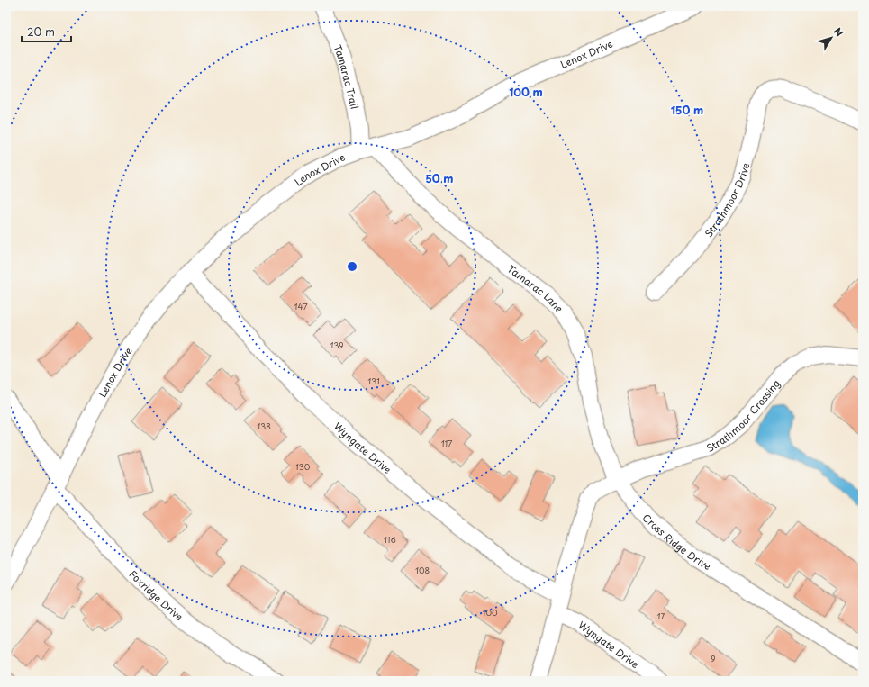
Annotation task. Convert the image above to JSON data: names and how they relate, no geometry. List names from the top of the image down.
{
  "streets": {
    "street": [
      "Lenox Drive",
      "Tamarac Trail",
      "Strathmoor Drive",
      "Tamarac Lane",
      "Strathmoor Crossing",
      "Wyngate Drive",
      "Cross Ridge Drive",
      "Foxridge Drive"
    ]
  },
  "crossings": [
    ["Lenox Drive", "Tamarac Trail"],
    ["Lenox Drive", "Tamarac Lane"],
    ["Lenox Drive", "Wyngate Drive"],
    ["Lenox Drive", "Foxridge Drive"],
    ["Tamarac Trail", "Tamarac Lane"],
    ["Tamarac Lane", "Strathmoor Crossing"],
    ["Tamarac Lane", "Cross Ridge Drive"],
    ["Strathmoor Crossing", "Cross Ridge Drive"]
  ],
  "house_numbers": [
    "147",
    "139",
    "131",
    "138",
    "117",
    "130",
    "116",
    "108",
    "100",
    "17",
    "9"
  ],
  "scale_bar": "20 m",
  "north": "top right",
  "rings": ["100 m", "150 m", "50 m"]
}
